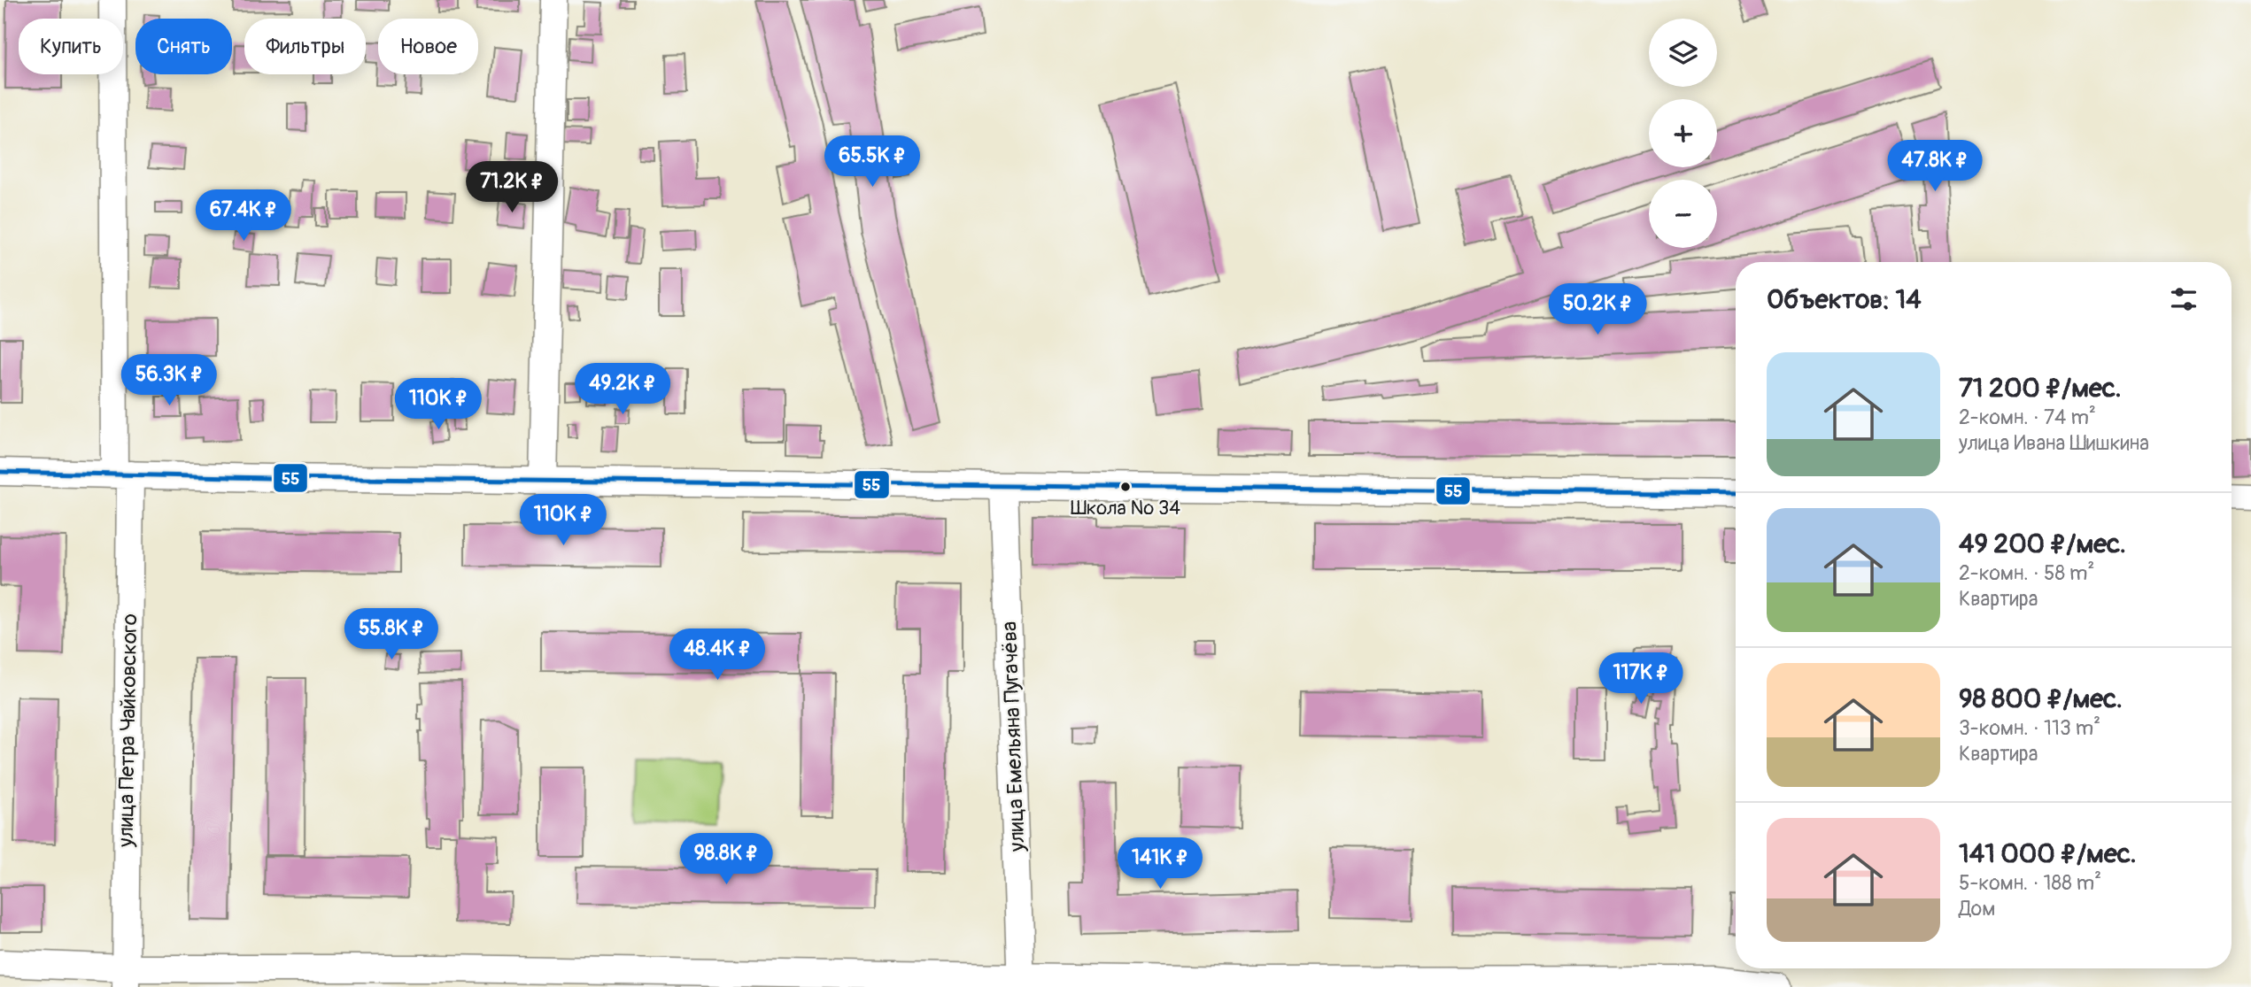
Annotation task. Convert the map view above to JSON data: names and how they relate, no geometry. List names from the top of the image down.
{
  "streets": {
    "street": ["улица Петра Чайковского", "улица Емельяна Пугачёва"]
  },
  "places": ["Школа № 34"],
  "lines": ["transit line 55"],
  "page": {
    "map_buttons": ["+", "−"],
    "chip": [
      "Купить",
      "Снять",
      "Фильтры",
      "Новое"
    ],
    "price": [
      "65.5K ₽",
      "47.8K ₽",
      "71.2K ₽",
      "67.4K ₽",
      "50.2K ₽",
      "56.3K ₽",
      "49.2K ₽",
      "110K ₽",
      "110K ₽",
      "55.8K ₽",
      "48.4K ₽",
      "117K ₽",
      "98.8K ₽",
      "141K ₽"
    ],
    "heading": "Объектов: 14",
    "list": [
      {
        "name": "71 200 ₽/мес.",
        "note": "2-комн. · 74 m² · улица Ивана Шишкина"
      },
      {
        "name": "49 200 ₽/мес.",
        "note": "2-комн. · 58 m² · Квартира"
      },
      {
        "name": "98 800 ₽/мес.",
        "note": "3-комн. · 113 m² · Квартира"
      },
      {
        "name": "141 000 ₽/мес.",
        "note": "5-комн. · 188 m² · Дом"
      }
    ]
  }
}
